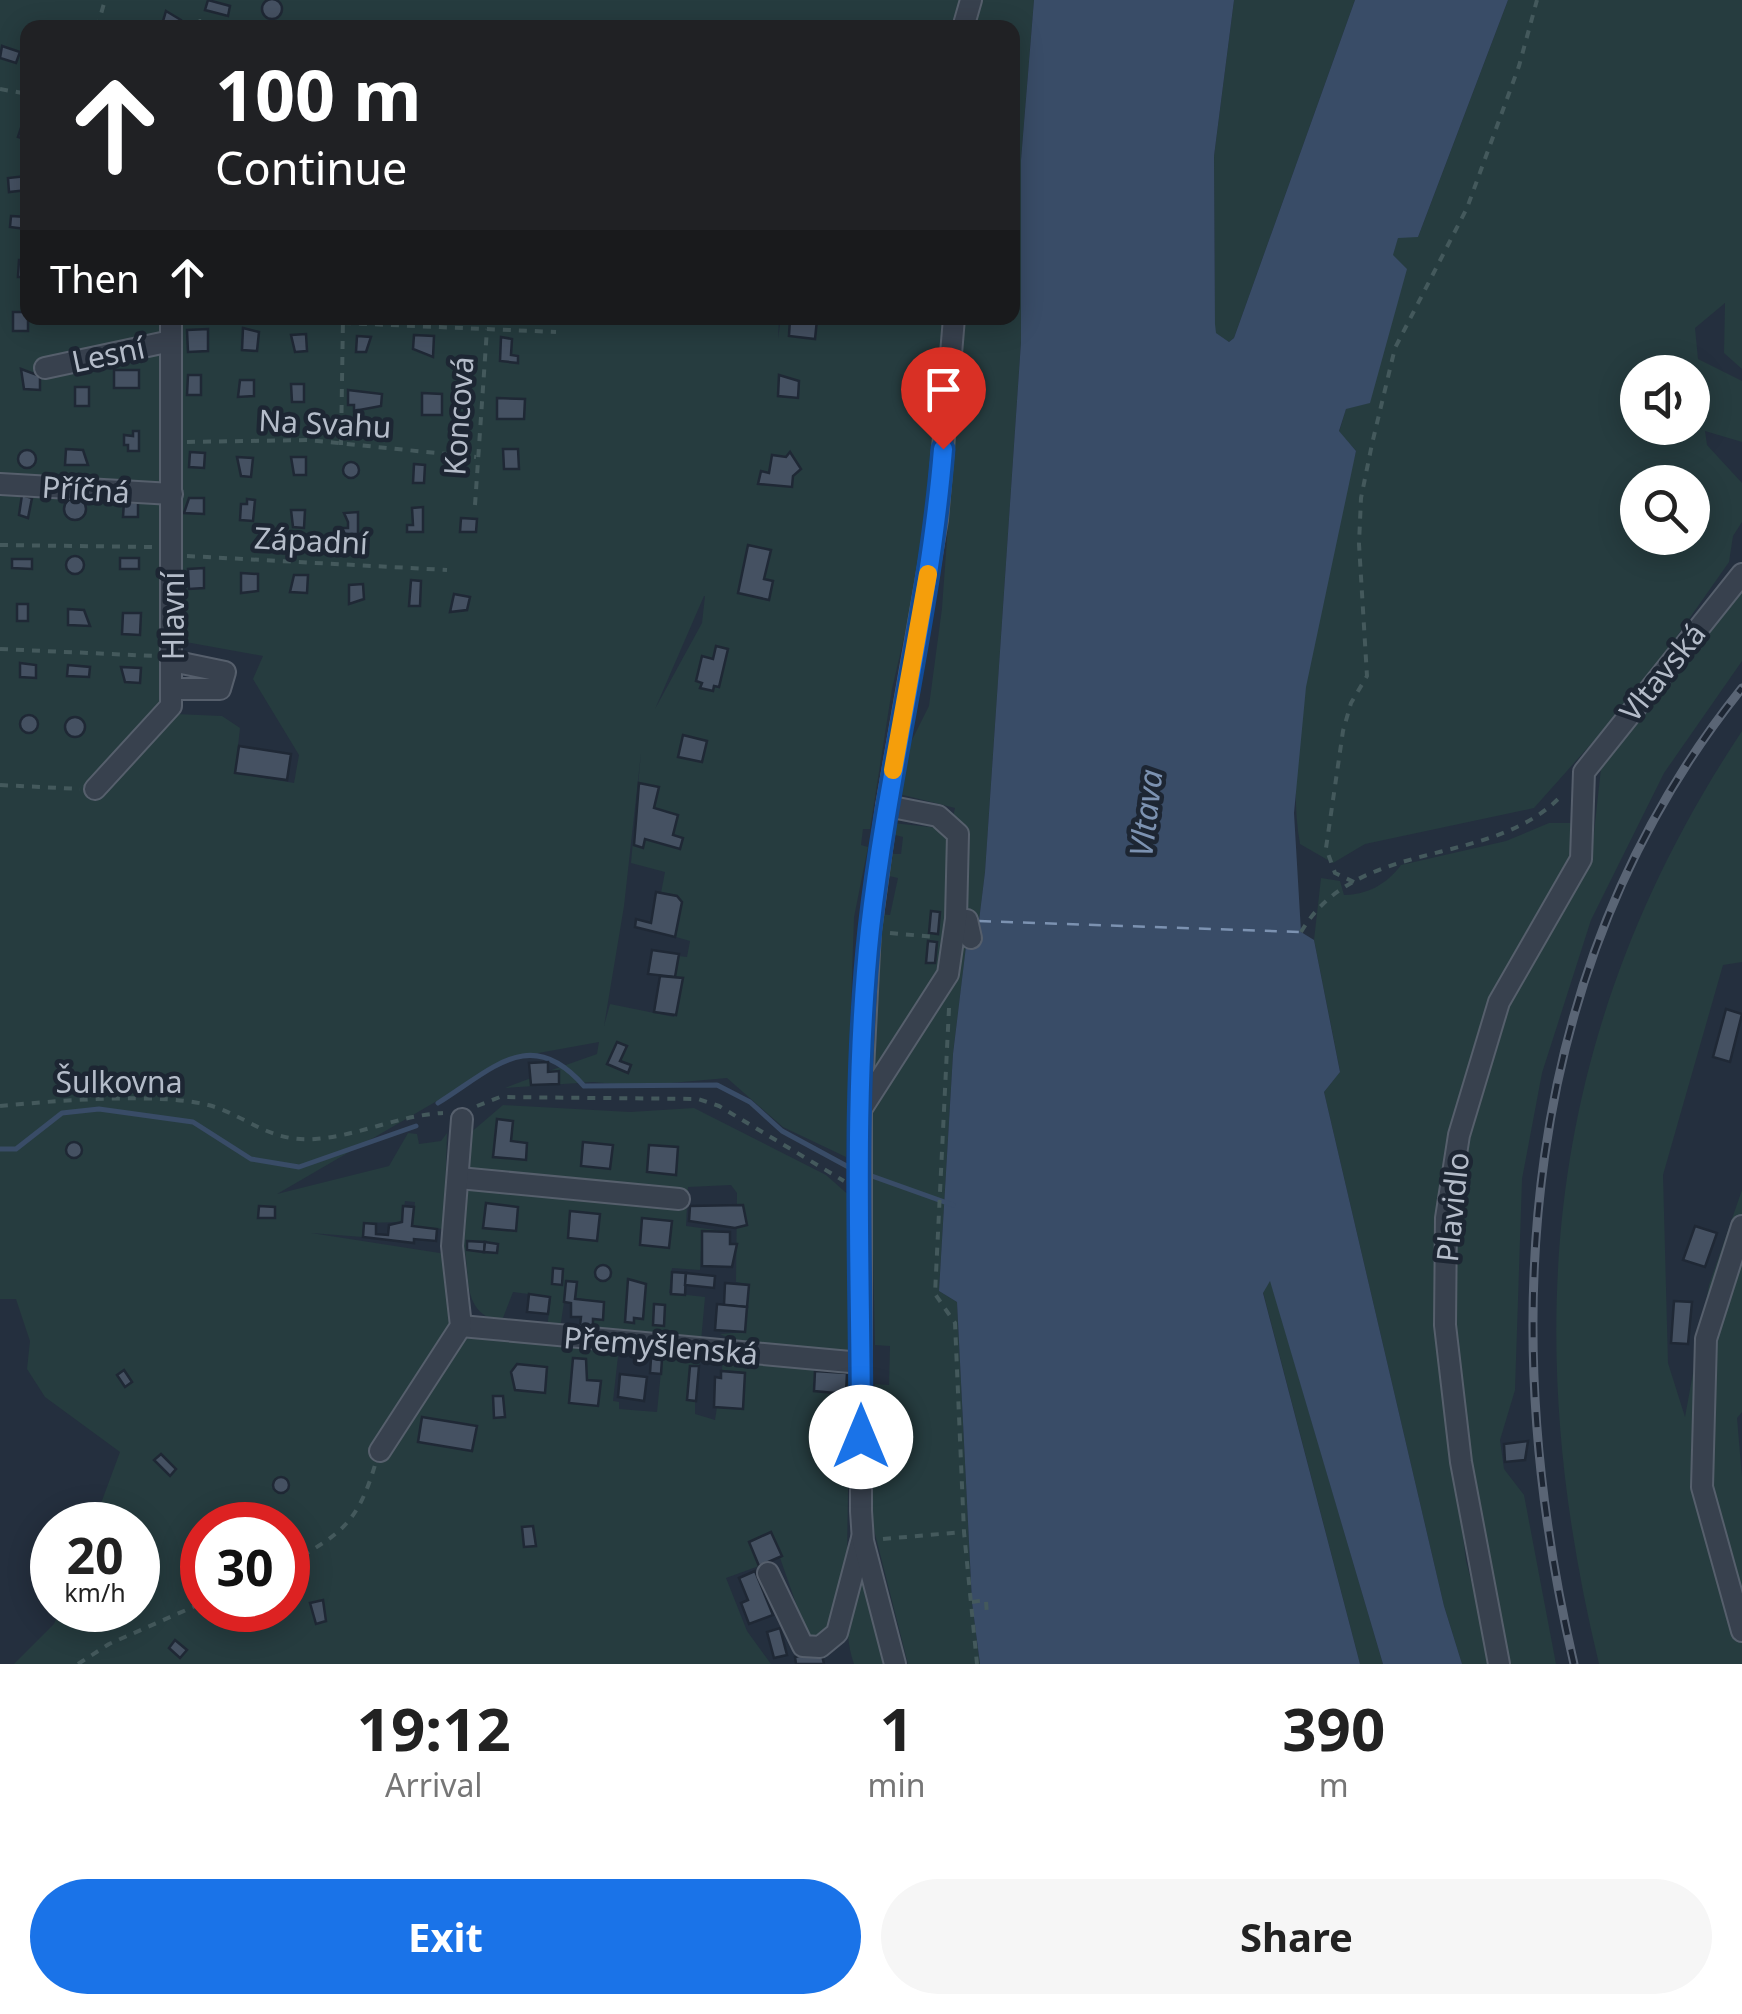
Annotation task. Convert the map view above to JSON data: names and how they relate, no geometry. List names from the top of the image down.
{
  "streets": {
    "street": [
      "Lesní",
      "Příčná",
      "Hlavní",
      "Vltavská",
      "Plavidlo",
      "Přemyšlenská"
    ],
    "path": [
      "Koncová",
      "Na Svahu",
      "Západní",
      "Šulkovna"
    ]
  },
  "crossings": [
    ["Lesní", "Hlavní"],
    ["Koncová", "Na Svahu"],
    ["Na Svahu", "Hlavní"],
    ["Příčná", "Hlavní"],
    ["Západní", "Hlavní"],
    ["Vltavská", "Plavidlo"]
  ],
  "water": ["Vltava"],
  "page": {
    "turn": ["100 m", "Continue"],
    "then": "Then",
    "speed": "20 km/h",
    "limit": "30",
    "eta": [
      "19:12",
      "Arrival",
      "1",
      "min",
      "390",
      "m"
    ],
    "buttons": ["Exit", "Share"]
  }
}
